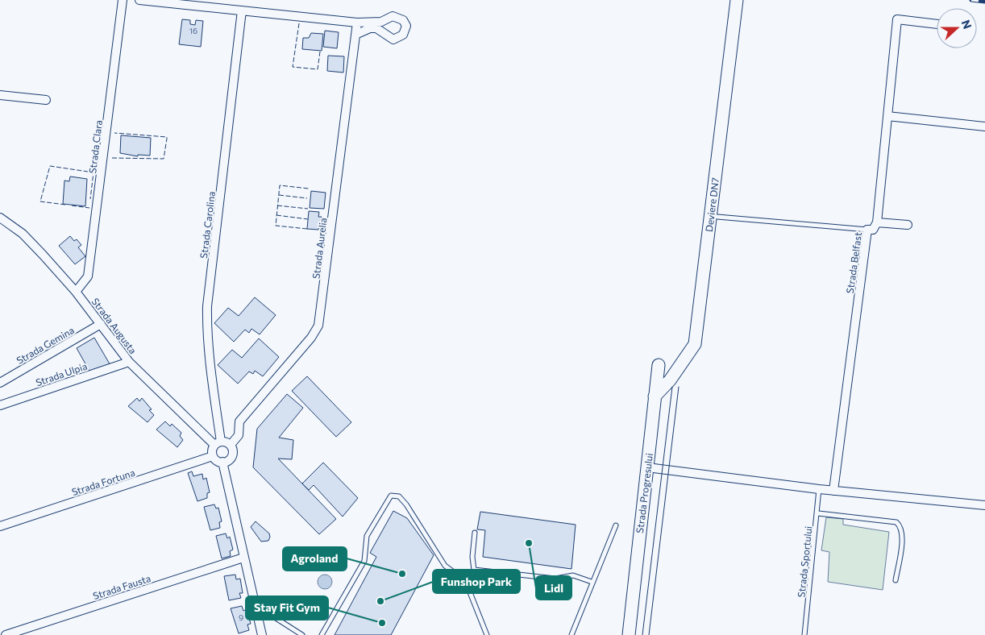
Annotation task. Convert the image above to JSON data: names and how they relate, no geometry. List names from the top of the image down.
{
  "streets": {
    "main road": ["Deviere DN7", "Strada Progresului"],
    "street": [
      "Strada Clara",
      "Strada Carolina",
      "Strada Aurelia",
      "Strada Belfast",
      "Strada Augusta",
      "Strada Gemina",
      "Strada Ulpia",
      "Strada Fortuna",
      "Strada Fausta"
    ],
    "lane": ["Strada Sportului"]
  },
  "crossings": [
    ["Strada Clara", "Strada Augusta"],
    ["Deviere DN7", "Strada Progresului"],
    ["Strada Carolina", "Strada Aurelia"],
    ["Strada Carolina", "Strada Augusta"],
    ["Strada Carolina", "Strada Fortuna"],
    ["Strada Aurelia", "Strada Augusta"],
    ["Strada Aurelia", "Strada Fortuna"],
    ["Strada Augusta", "Strada Gemina"],
    ["Strada Augusta", "Strada Ulpia"],
    ["Strada Augusta", "Strada Fortuna"]
  ],
  "places": [
    "Lidl",
    "Agroland",
    "Funshop Park",
    "Stay Fit Gym"
  ],
  "house_numbers": ["16", "9"],
  "north": "right"
}
